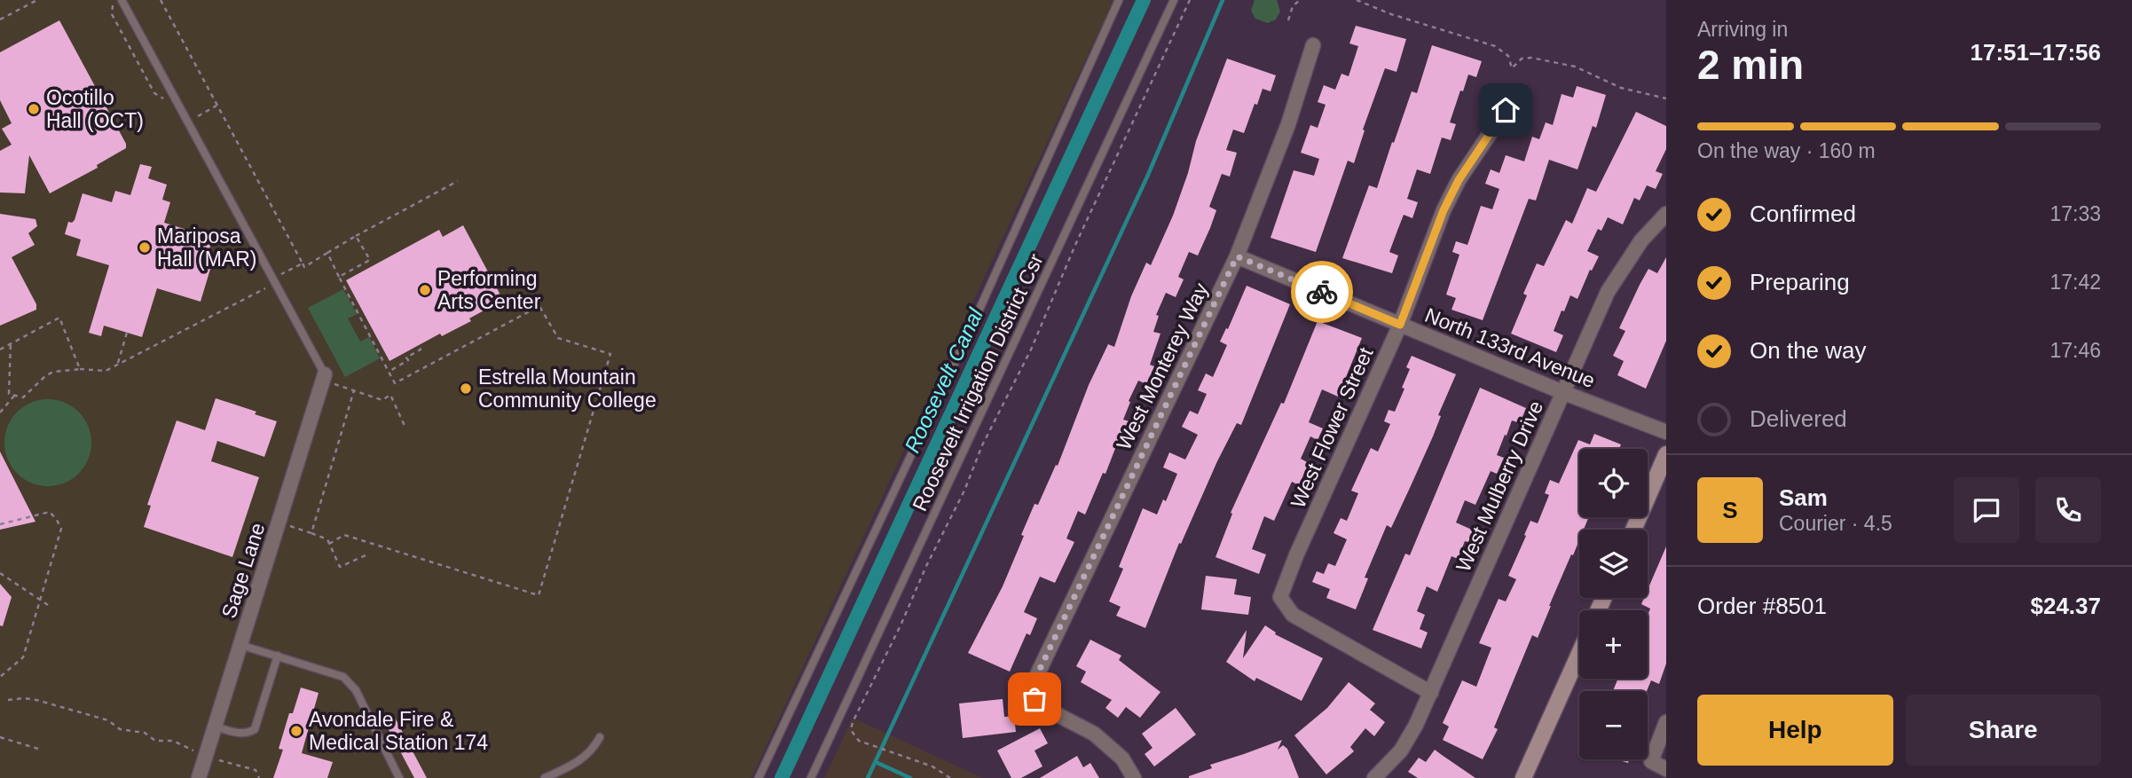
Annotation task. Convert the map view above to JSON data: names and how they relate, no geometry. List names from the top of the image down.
{
  "streets": {
    "street": [
      "North 133rd Avenue",
      "West Monterey Way",
      "West Flower Street",
      "West Mulberry Drive",
      "Sage Lane"
    ],
    "lane": ["Roosevelt Irrigation District Csr"]
  },
  "crossings": [
    ["North 133rd Avenue", "West Monterey Way"],
    ["North 133rd Avenue", "West Flower Street"],
    ["North 133rd Avenue", "West Mulberry Drive"],
    ["West Flower Street", "West Mulberry Drive"]
  ],
  "water": ["Roosevelt Canal"],
  "places": [
    "Ocotillo Hall (OCT)",
    "Mariposa Hall (MAR)",
    "Performing Arts Center",
    "Estrella Mountain Community College",
    "Avondale Fire & Medical Station 174"
  ],
  "page": {
    "heading": ["2 min", "Arriving in", "17:51–17:56"],
    "panel": [
      "Sam",
      "Courier · 4.5",
      "Order #8501",
      "$24.37"
    ],
    "bar": "On the way · 160 m",
    "list": [
      ["Confirmed", "17:33"],
      ["Preparing", "17:42"],
      ["On the way", "17:46"],
      "Delivered"
    ],
    "map_buttons": ["+", "−"],
    "round": "S",
    "buttons": ["Help", "Share"]
  }
}
